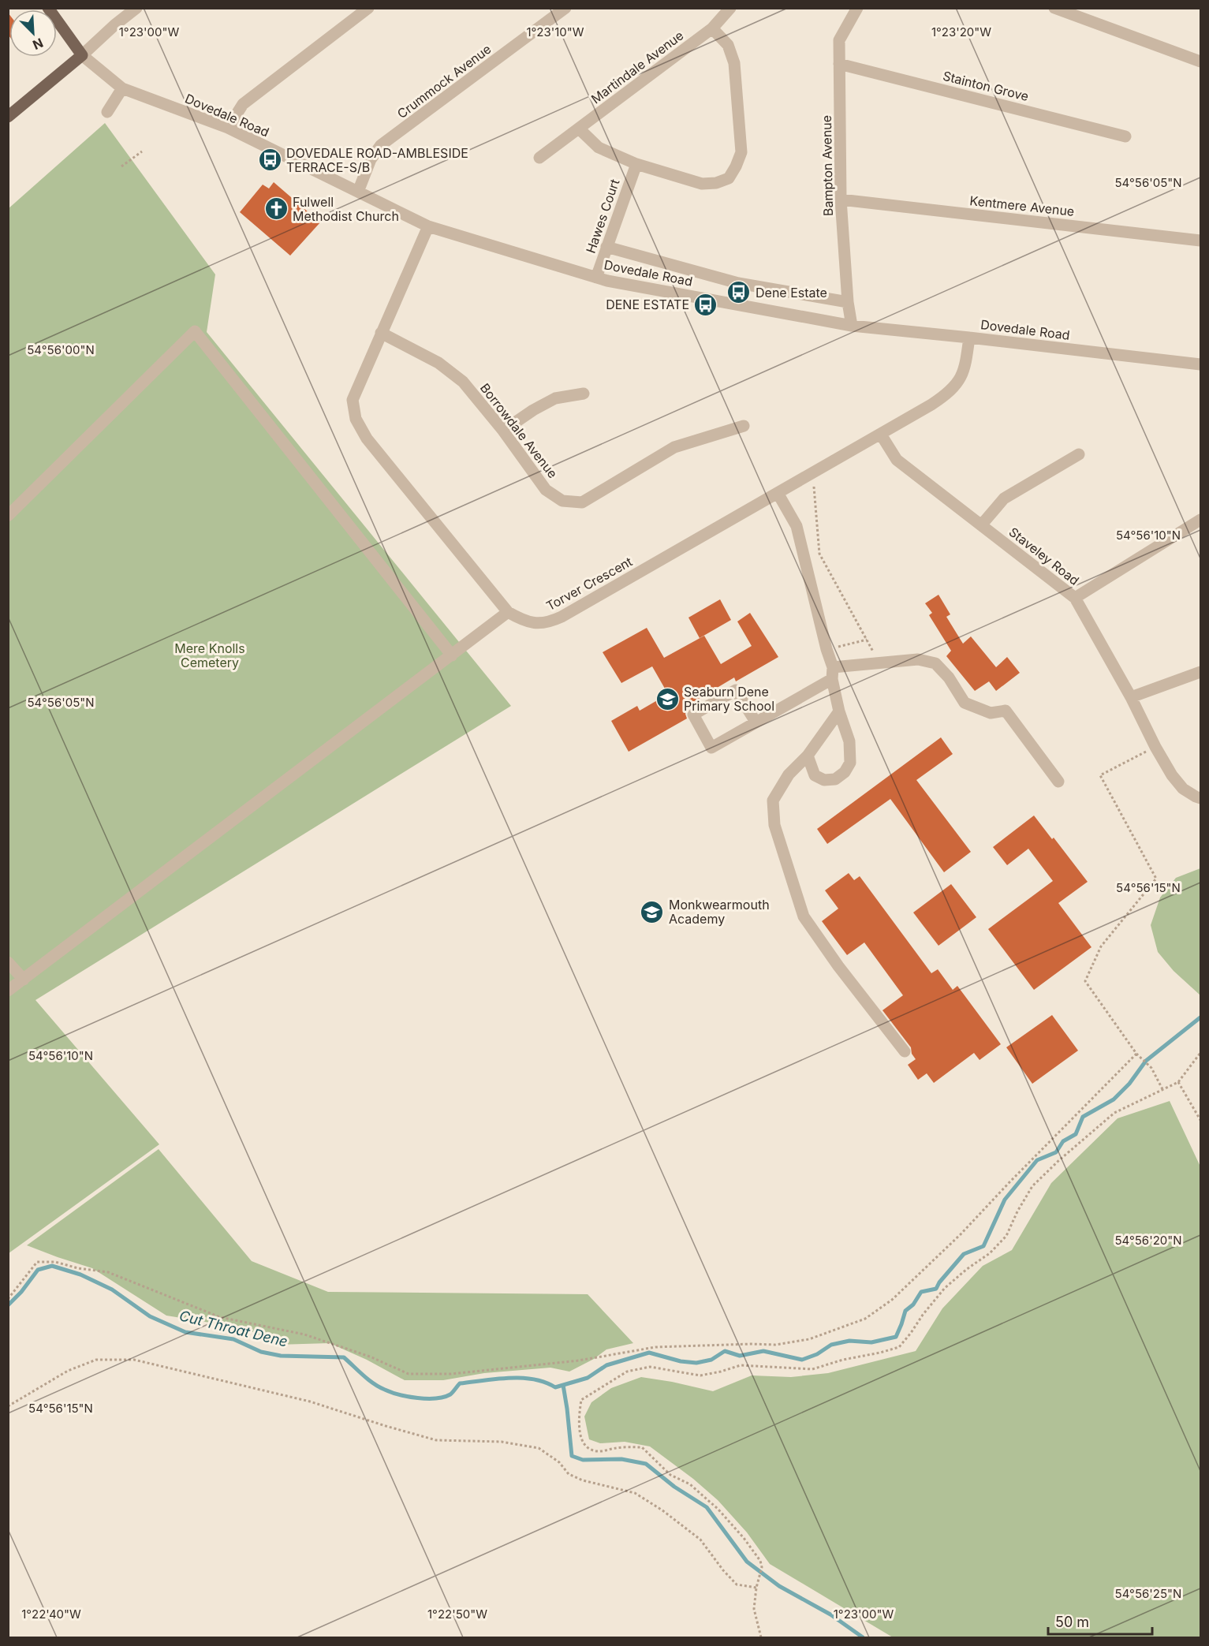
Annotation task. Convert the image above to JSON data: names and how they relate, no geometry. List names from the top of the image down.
{
  "streets": {
    "street": [
      "Martindale Avenue",
      "Crummock Avenue",
      "Stainton Grove",
      "Dovedale Road",
      "Bampton Avenue",
      "Kentmere Avenue",
      "Hawes Court",
      "Borrowdale Avenue",
      "Staveley Road",
      "Torver Crescent"
    ]
  },
  "crossings": [
    ["Crummock Avenue", "Dovedale Road"],
    ["Stainton Grove", "Bampton Avenue"],
    ["Dovedale Road", "Bampton Avenue"],
    ["Dovedale Road", "Hawes Court"],
    ["Dovedale Road", "Torver Crescent"],
    ["Bampton Avenue", "Kentmere Avenue"],
    ["Borrowdale Avenue", "Torver Crescent"],
    ["Staveley Road", "Torver Crescent"]
  ],
  "water": ["Cut Throat Dene"],
  "parks": ["Mere Knolls Cemetery"],
  "places": {
    "bus stop": ["DOVEDALE ROAD-AMBLESIDE TERRACE-S/B", "Dene Estate", "DENE ESTATE"],
    "church": ["Fulwell Methodist Church"],
    "school or university": ["Seaburn Dene Primary School", "Monkwearmouth Academy"]
  },
  "scale_bar": "50 m",
  "north": "bottom right",
  "coordinates": [
    "1°23'00\"W",
    "1°23'10\"W",
    "1°23'20\"W",
    "54°56'05\"N",
    "54°56'00\"N",
    "54°56'10\"N",
    "54°56'15\"N",
    "54°56'20\"N",
    "54°56'25\"N",
    "1°22'40\"W",
    "1°22'50\"W"
  ]
}
